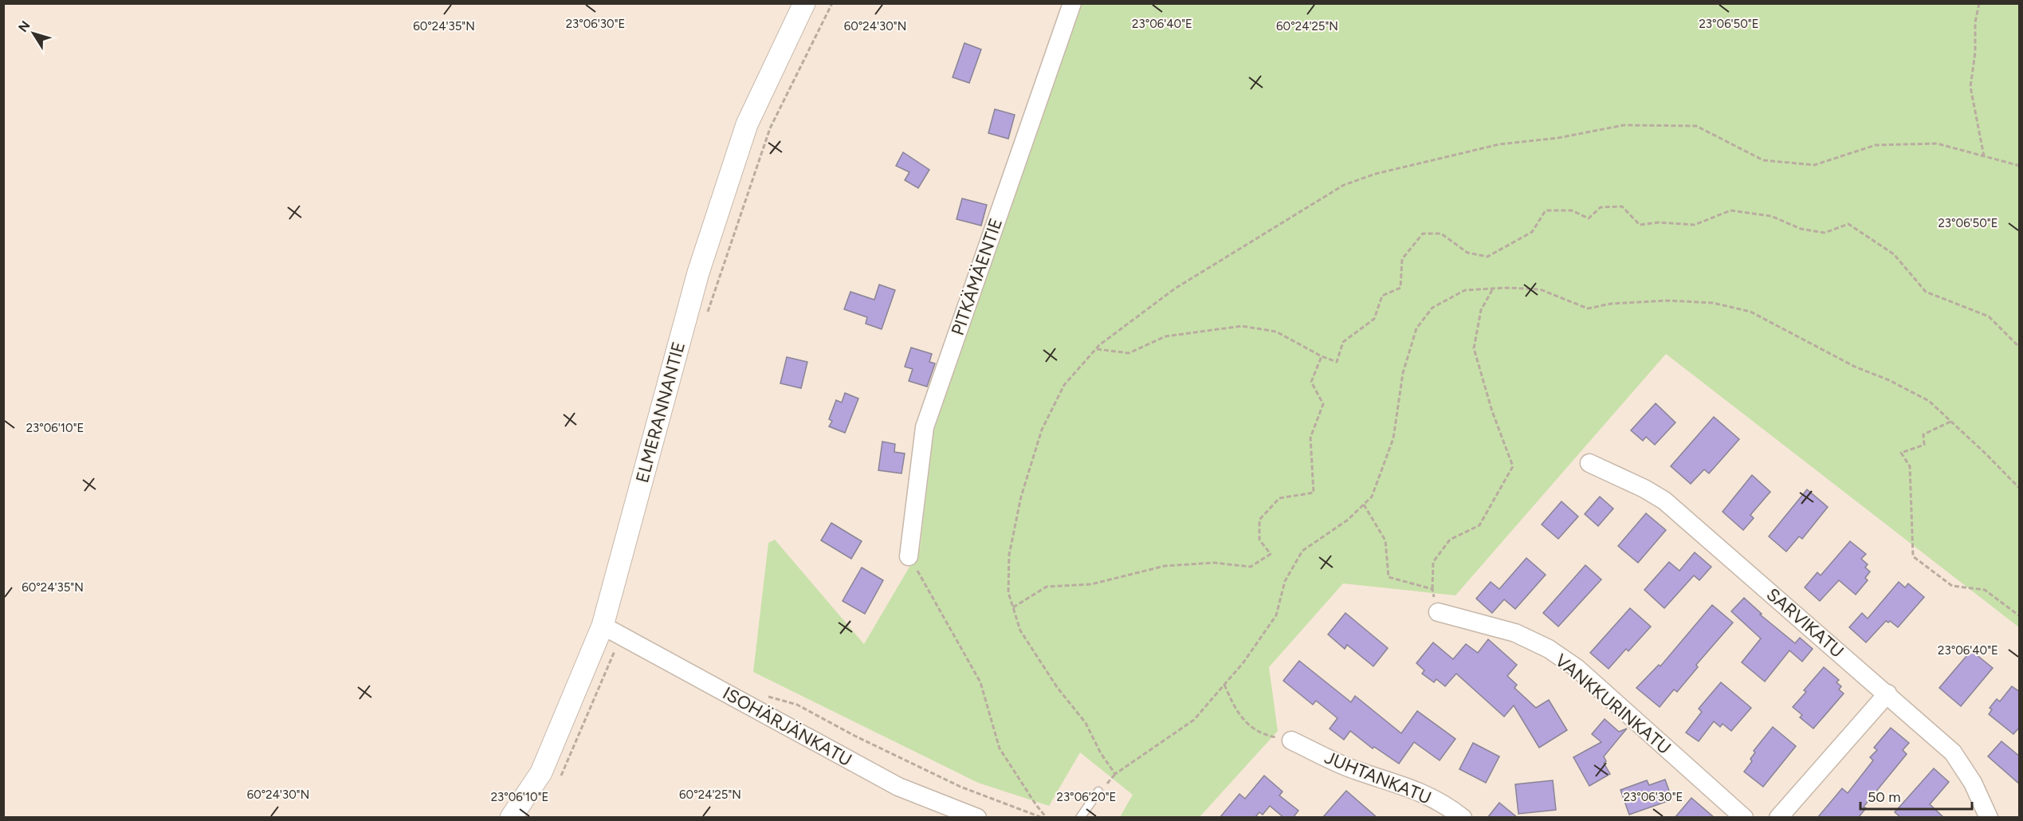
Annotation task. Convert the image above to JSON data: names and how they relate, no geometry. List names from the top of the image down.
{
  "streets": {
    "street": [
      "PITKÄMÄENTIE",
      "ELMERANNANTIE",
      "SARVIKATU",
      "VANKKURINKATU",
      "ISOHÄRJÄNKATU",
      "JUHTANKATU"
    ]
  },
  "crossings": [
    ["ELMERANNANTIE", "ISOHÄRJÄNKATU"]
  ],
  "scale_bar": "50 m",
  "north": "top left",
  "coordinates": [
    "23°06'30\"E",
    "23°06'40\"E",
    "23°06'50\"E",
    "60°24'35\"N",
    "60°24'30\"N",
    "60°24'25\"N",
    "23°06'10\"E",
    "23°06'20\"E"
  ]
}
